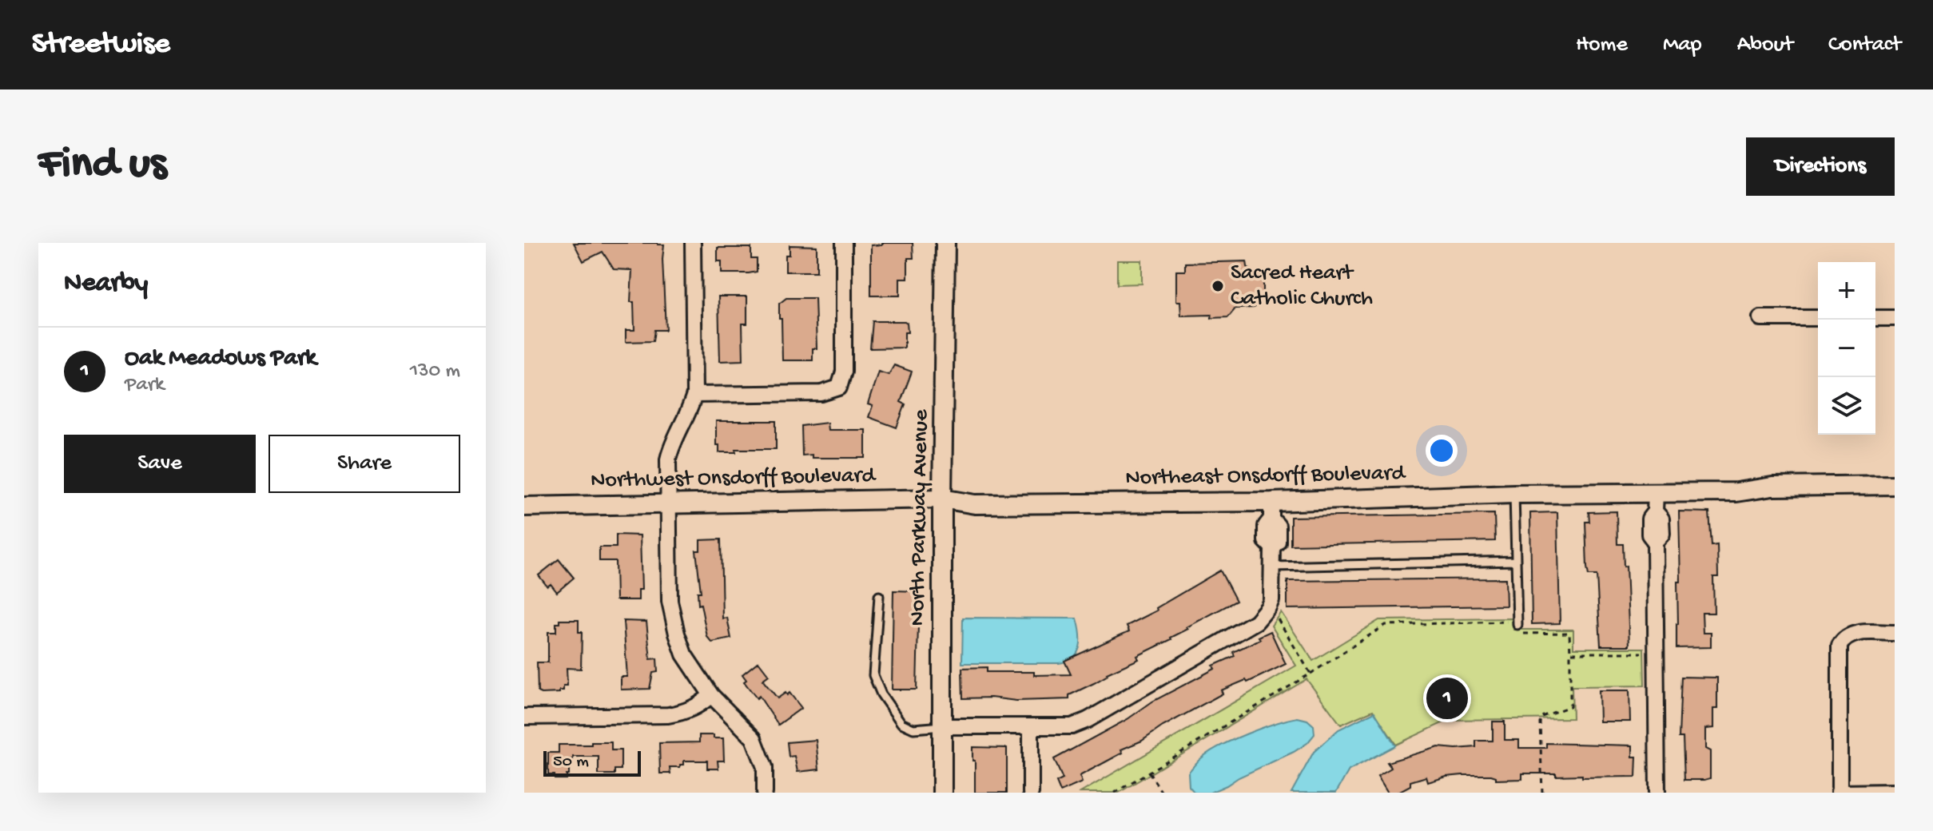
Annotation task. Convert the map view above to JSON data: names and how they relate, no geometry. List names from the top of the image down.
{
  "streets": {
    "street": ["Northeast Onsdorff Boulevard", "Northwest Onsdorff Boulevard", "North Parkway Avenue"]
  },
  "crossings": [
    ["Northeast Onsdorff Boulevard", "Northwest Onsdorff Boulevard"],
    ["Northeast Onsdorff Boulevard", "North Parkway Avenue"],
    ["Northwest Onsdorff Boulevard", "North Parkway Avenue"]
  ],
  "places": ["Sacred Heart Catholic Church"],
  "scale_bar": "50 m",
  "page": {
    "header": "Streetwise",
    "nav": [
      "Home",
      "Map",
      "About",
      "Contact"
    ],
    "buttons": [
      "Directions",
      ["Save", "Share"]
    ],
    "title": "Find us",
    "heading": "Nearby",
    "map_buttons": ["+", "−"],
    "list": [
      {
        "mark": "1",
        "name": "Oak Meadows Park",
        "note": "Park",
        "value": "130 m"
      }
    ],
    "pins": "1",
    "scale": "50 m"
  }
}
